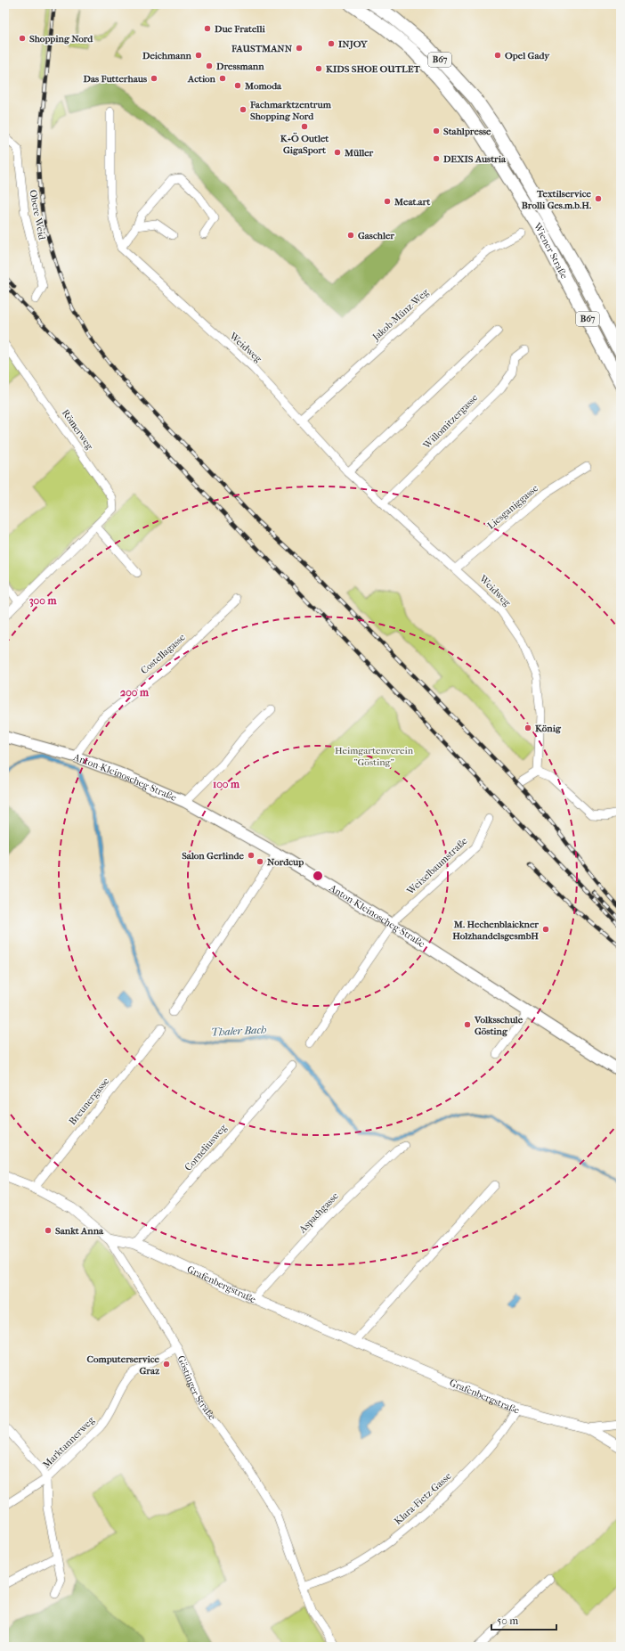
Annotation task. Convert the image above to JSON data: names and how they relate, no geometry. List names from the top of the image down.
{
  "streets": {
    "main road": ["B67", "Wiener Straße", "Anton-Kleinoscheg-Straße"],
    "street": [
      "Obere Weid",
      "Jakob-Münz-Weg",
      "Weidweg",
      "Willomitzergasse",
      "Römerweg",
      "Liesganiggasse",
      "Costellagasse",
      "Weixelbaumstraße",
      "Breunergasse",
      "Corneliusweg",
      "Aspachgasse",
      "Grafenbergstraße",
      "Göstinger Straße",
      "Marktannerweg",
      "Klara-Fietz-Gasse"
    ]
  },
  "crossings": [
    ["Jakob-Münz-Weg", "Weidweg"],
    ["Weidweg", "Willomitzergasse"],
    ["Weidweg", "Liesganiggasse"],
    ["Costellagasse", "Anton-Kleinoscheg-Straße"],
    ["Anton-Kleinoscheg-Straße", "Weixelbaumstraße"],
    ["Breunergasse", "Göstinger Straße"],
    ["Corneliusweg", "Grafenbergstraße"],
    ["Aspachgasse", "Grafenbergstraße"],
    ["Grafenbergstraße", "Göstinger Straße"],
    ["Grafenbergstraße", "Klara-Fietz-Gasse"],
    ["Göstinger Straße", "Marktannerweg"],
    ["Göstinger Straße", "Klara-Fietz-Gasse"]
  ],
  "water": ["Thaler Bach"],
  "parks": ["Heimgartenverein \"Gösting\""],
  "places": [
    "Due Fratelli",
    "Shopping Nord",
    "INJOY",
    "FAUSTMANN",
    "Deichmann",
    "Opel Gady",
    "Dressmann",
    "KIDS SHOE OUTLET",
    "Das Futterhaus",
    "Action",
    "Momoda",
    "Fachmarktzentrum Shopping Nord",
    "K+Ö Outlet GigaSport",
    "Stahlpresse",
    "Müller",
    "DEXIS Austria",
    "Textilservice Brolli Ges.m.b.H.",
    "Meat.art",
    "Gaschler",
    "König",
    "Salon Gerlinde",
    "Nordcup",
    "M. Hechenblaickner HolzhandelsgesmbH",
    "Volksschule Gösting",
    "Sankt Anna",
    "Computerservice Graz"
  ],
  "scale_bar": "50 m",
  "rings": ["300 m", "200 m", "100 m"]
}
